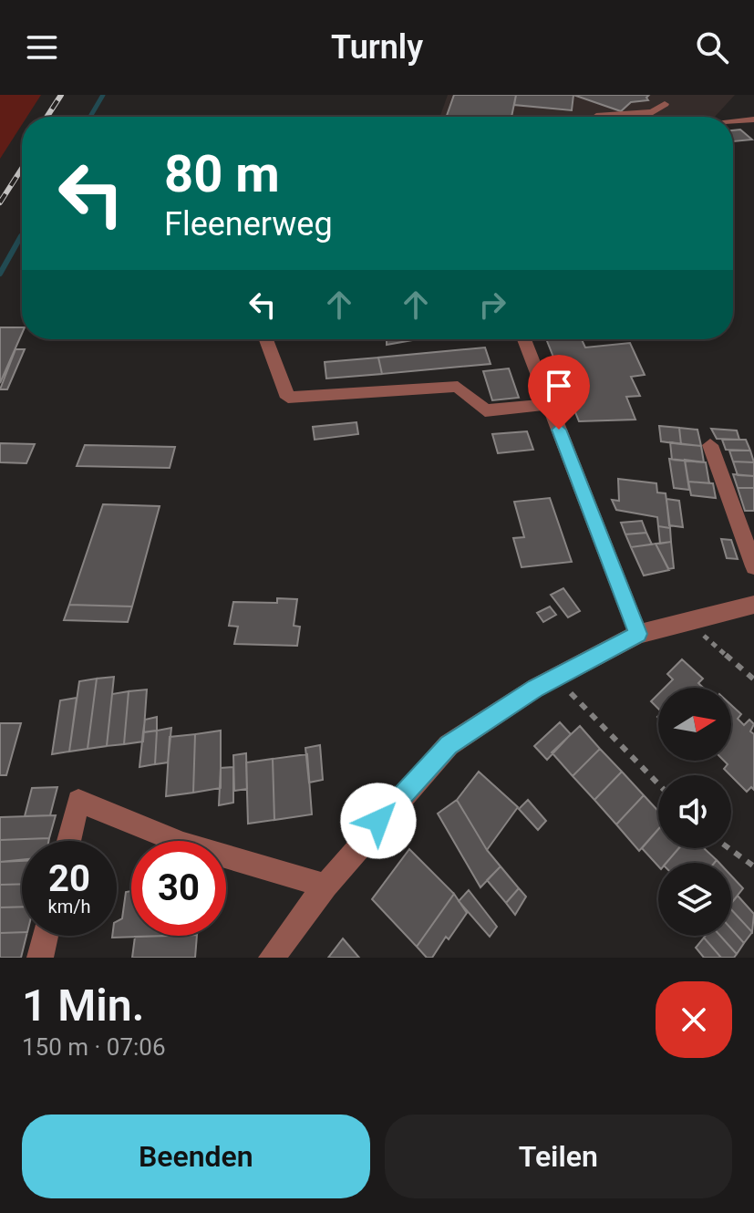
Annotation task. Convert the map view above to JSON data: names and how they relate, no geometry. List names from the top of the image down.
{
  "north": "right",
  "page": {
    "header": "Turnly",
    "turn": ["80 m", "Fleenerweg"],
    "speed": "20 km/h",
    "limit": "30",
    "heading": ["1 Min.", "150 m · 07:06"],
    "buttons": ["Beenden", "Teilen"]
  }
}
